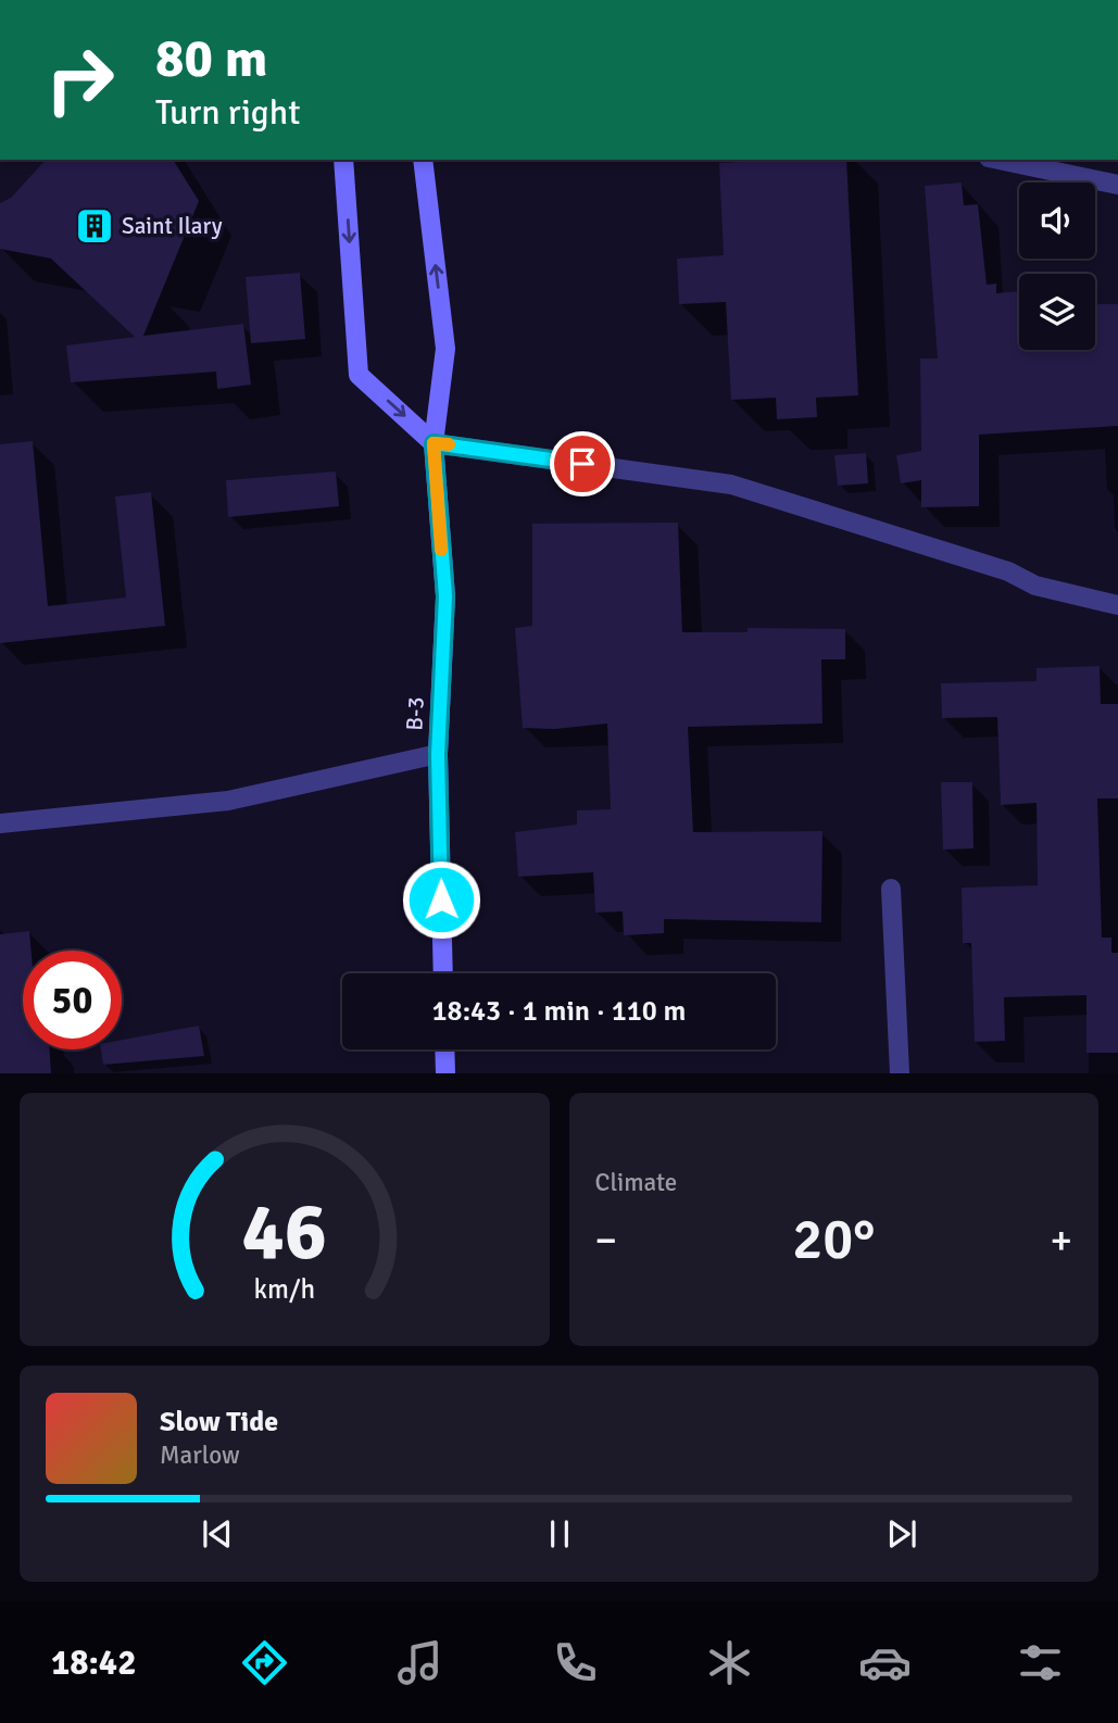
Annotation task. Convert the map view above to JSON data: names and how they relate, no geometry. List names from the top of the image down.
{
  "streets": {
    "main road": ["B-3"]
  },
  "places": {
    "building": ["Saint Ilary"]
  },
  "page": {
    "turn": ["80 m", "Turn right"],
    "limit": "50",
    "trip": "18:43 · 1 min · 110 m",
    "tile": "Climate",
    "heat": ["−", "20°", "+"],
    "song": ["Slow Tide", "Marlow"],
    "tabs": "18:42",
    "gauge": ["46", "km/h"]
  }
}
